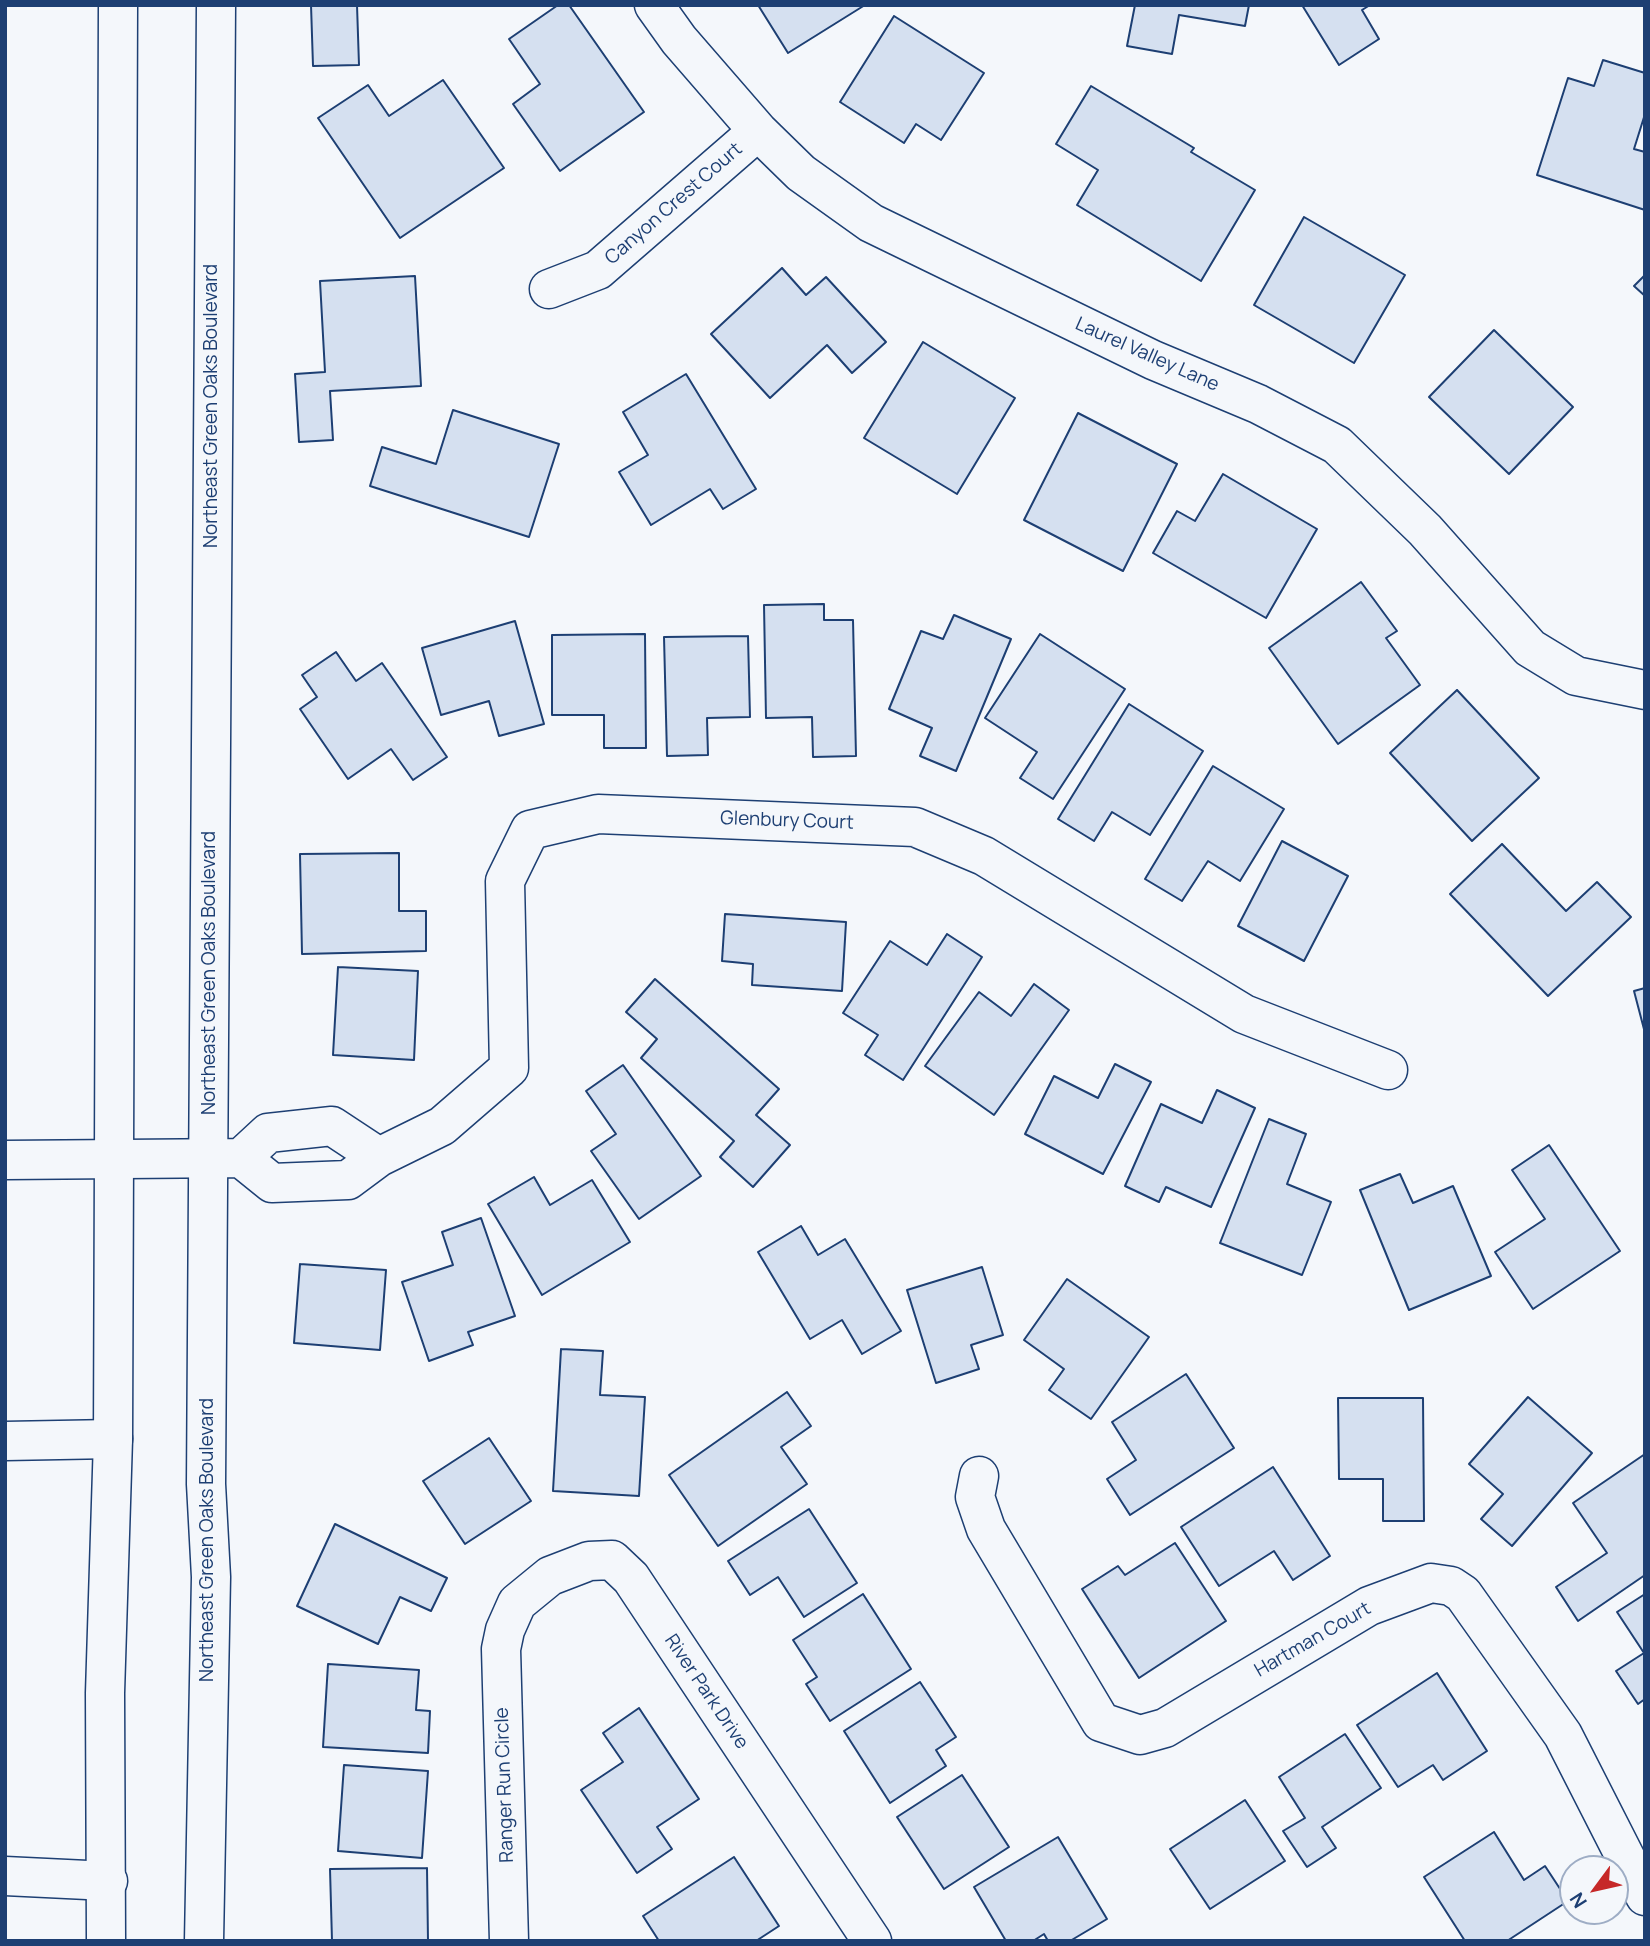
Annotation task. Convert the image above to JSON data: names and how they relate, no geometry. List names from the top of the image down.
{
  "streets": {
    "street": [
      "Canyon Crest Court",
      "Laurel Valley Lane",
      "Northeast Green Oaks Boulevard",
      "Glenbury Court",
      "Hartman Court",
      "River Park Drive",
      "Ranger Run Circle"
    ]
  },
  "crossings": [
    ["Canyon Crest Court", "Laurel Valley Lane"],
    ["Northeast Green Oaks Boulevard", "Glenbury Court"],
    ["River Park Drive", "Ranger Run Circle"]
  ],
  "north": "bottom left"
}
